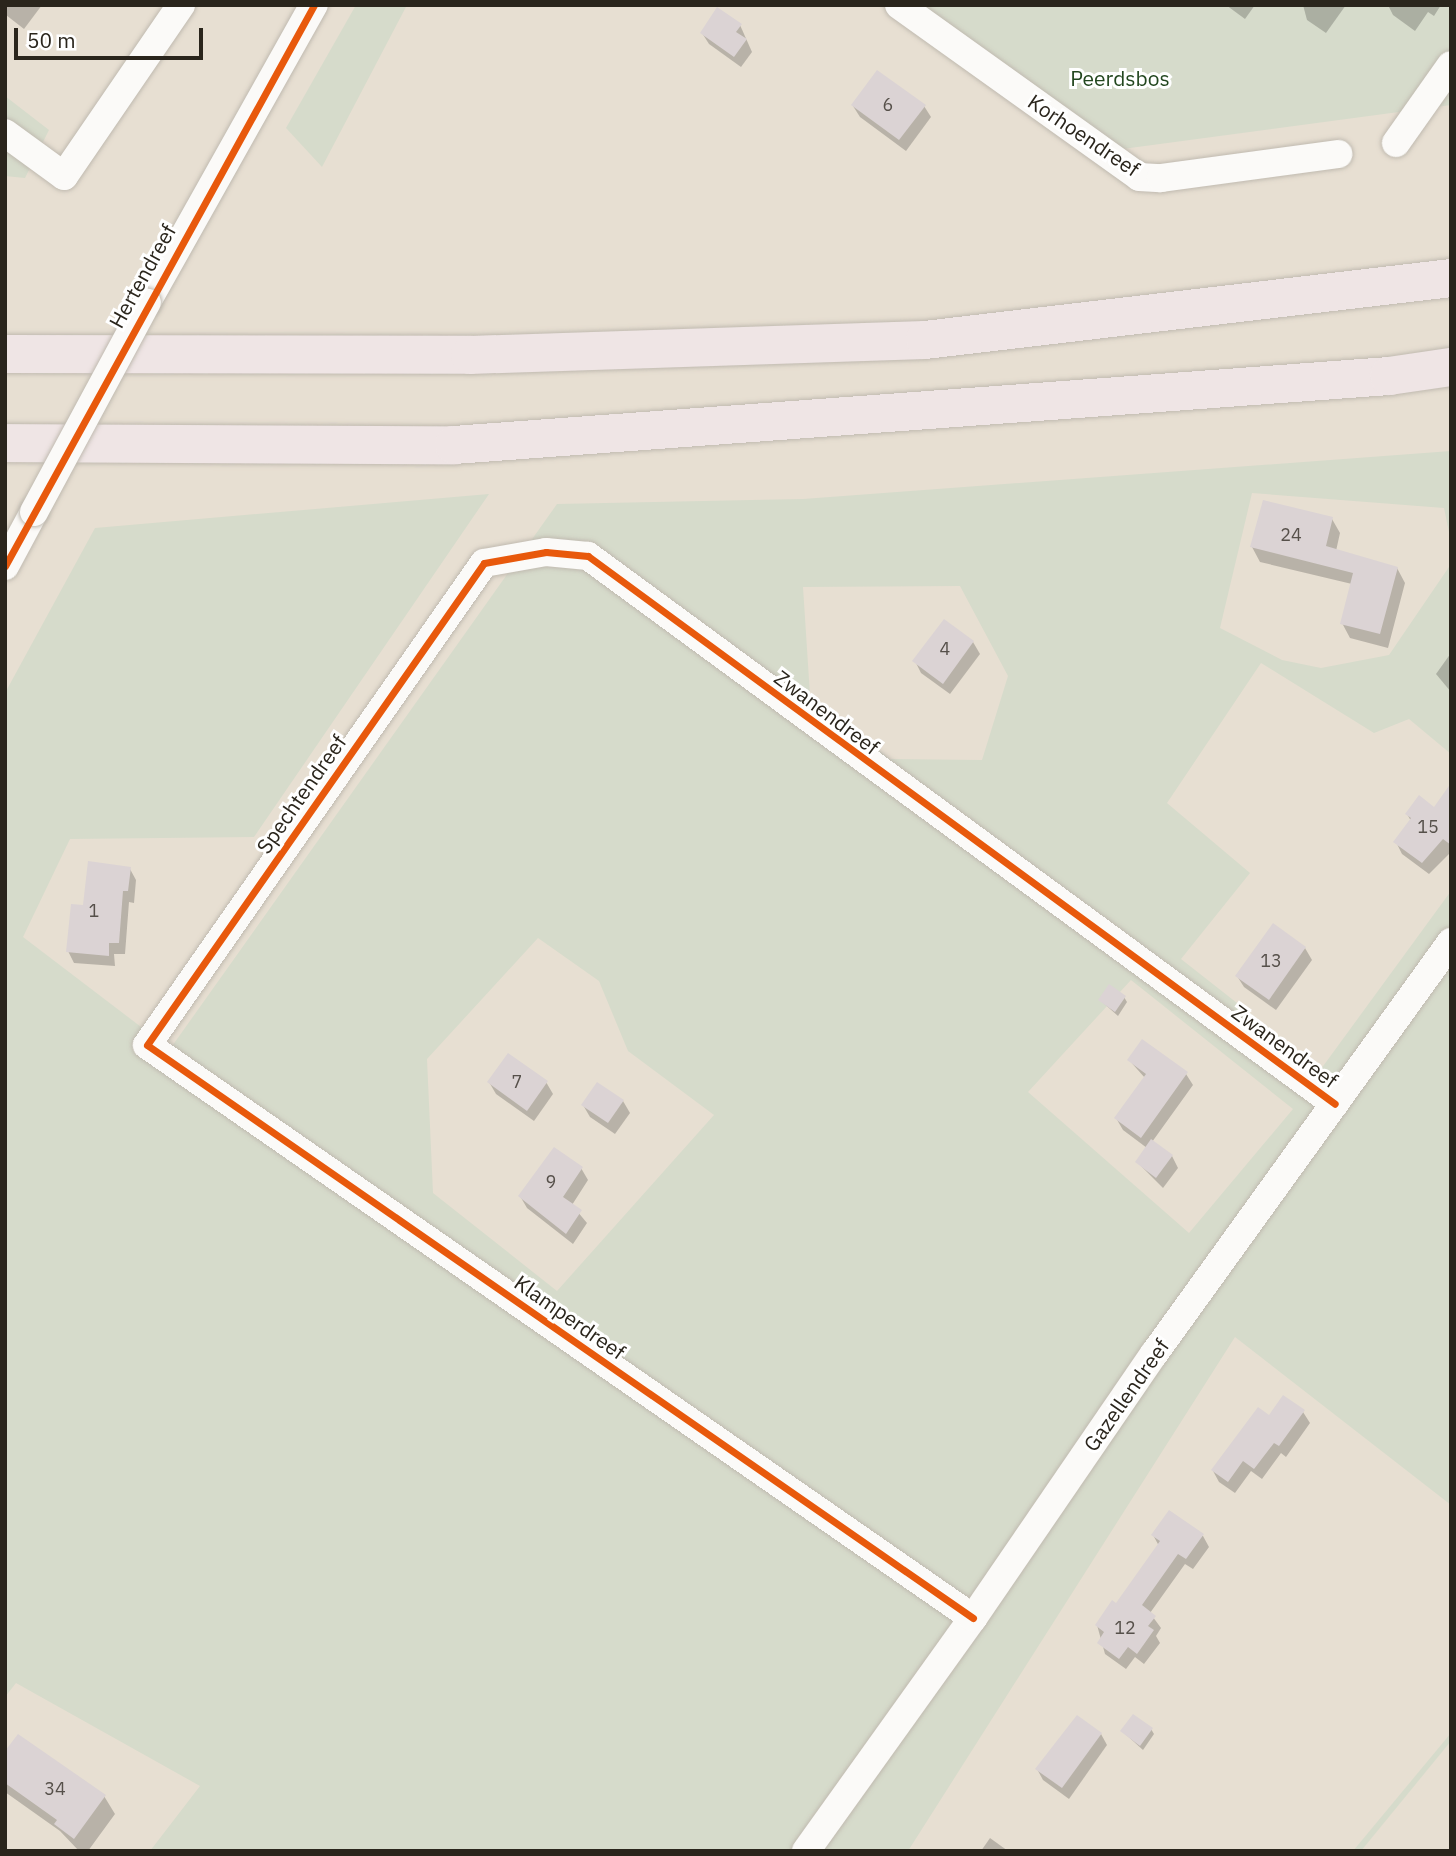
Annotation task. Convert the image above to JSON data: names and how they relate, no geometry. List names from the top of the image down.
{
  "streets": {
    "street": [
      "Korhoendreef",
      "Hertendreef",
      "Zwanendreef",
      "Spechtendreef",
      "Klamperdreef",
      "Gazellendreef"
    ]
  },
  "crossings": [
    ["Zwanendreef", "Spechtendreef"],
    ["Zwanendreef", "Gazellendreef"],
    ["Spechtendreef", "Klamperdreef"],
    ["Klamperdreef", "Gazellendreef"]
  ],
  "parks": ["Peerdsbos"],
  "house_numbers": [
    "6",
    "24",
    "4",
    "15",
    "1",
    "13",
    "7",
    "9",
    "12",
    "34"
  ],
  "scale_bar": "50 m"
}
